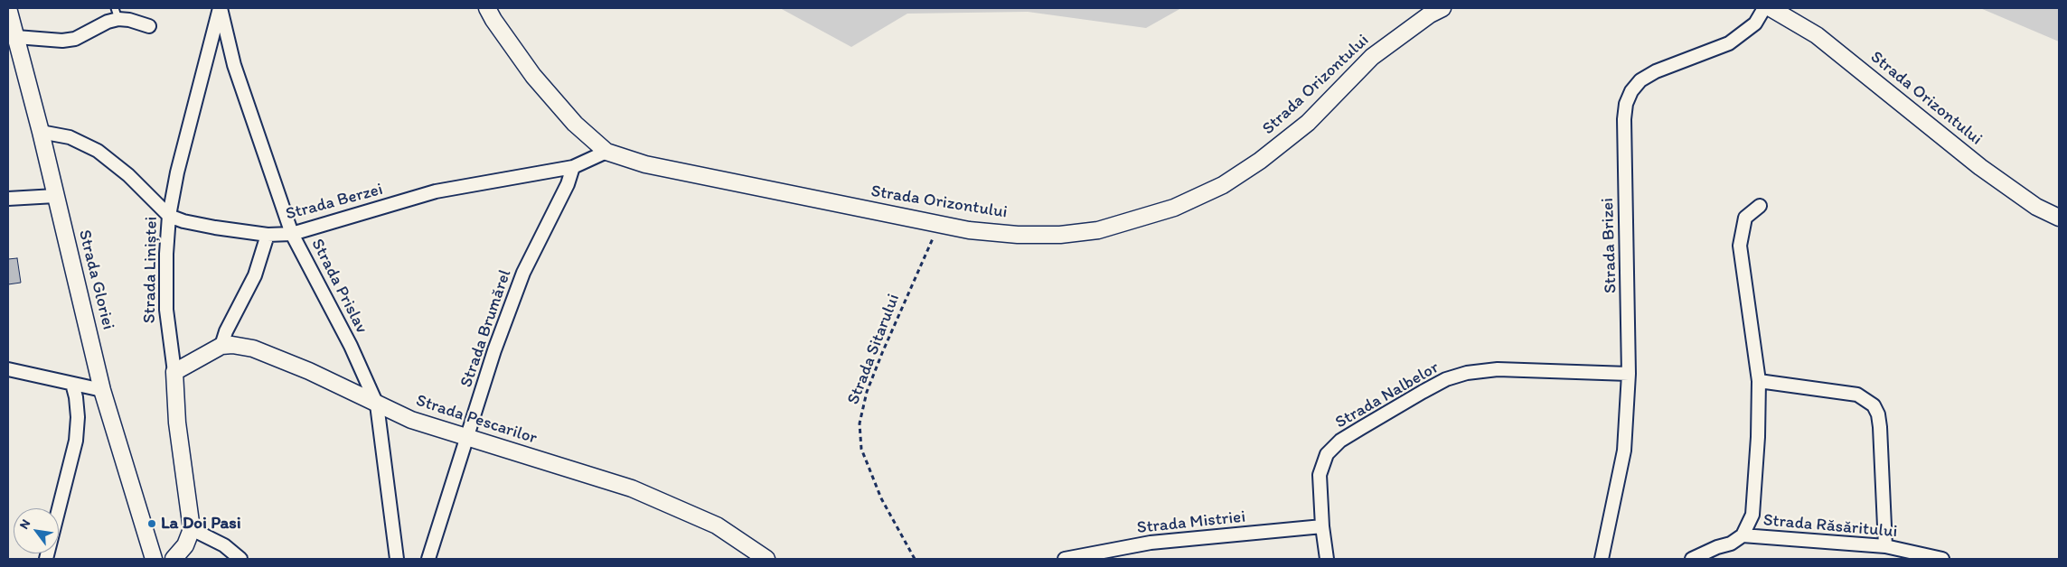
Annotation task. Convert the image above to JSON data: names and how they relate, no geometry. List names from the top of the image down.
{
  "streets": {
    "street": [
      "Strada Orizontului",
      "Strada Berzei",
      "Strada Brizei",
      "Strada Liniștei",
      "Strada Gloriei",
      "Strada Prislav",
      "Strada Brumărel",
      "Strada Nalbelor",
      "Strada Pescarilor",
      "Strada Mistriei",
      "Strada Răsăritului"
    ],
    "path": ["Strada Sitarului"]
  },
  "crossings": [
    ["Strada Orizontului", "Strada Berzei"],
    ["Strada Orizontului", "Strada Sitarului"],
    ["Strada Berzei", "Strada Liniștei"],
    ["Strada Berzei", "Strada Prislav"],
    ["Strada Berzei", "Strada Brumărel"],
    ["Strada Brizei", "Strada Nalbelor"],
    ["Strada Liniștei", "Strada Prislav"],
    ["Strada Prislav", "Strada Pescarilor"],
    ["Strada Brumărel", "Strada Pescarilor"],
    ["Strada Nalbelor", "Strada Mistriei"]
  ],
  "places": ["La Doi Pasi"],
  "north": "top left"
}
